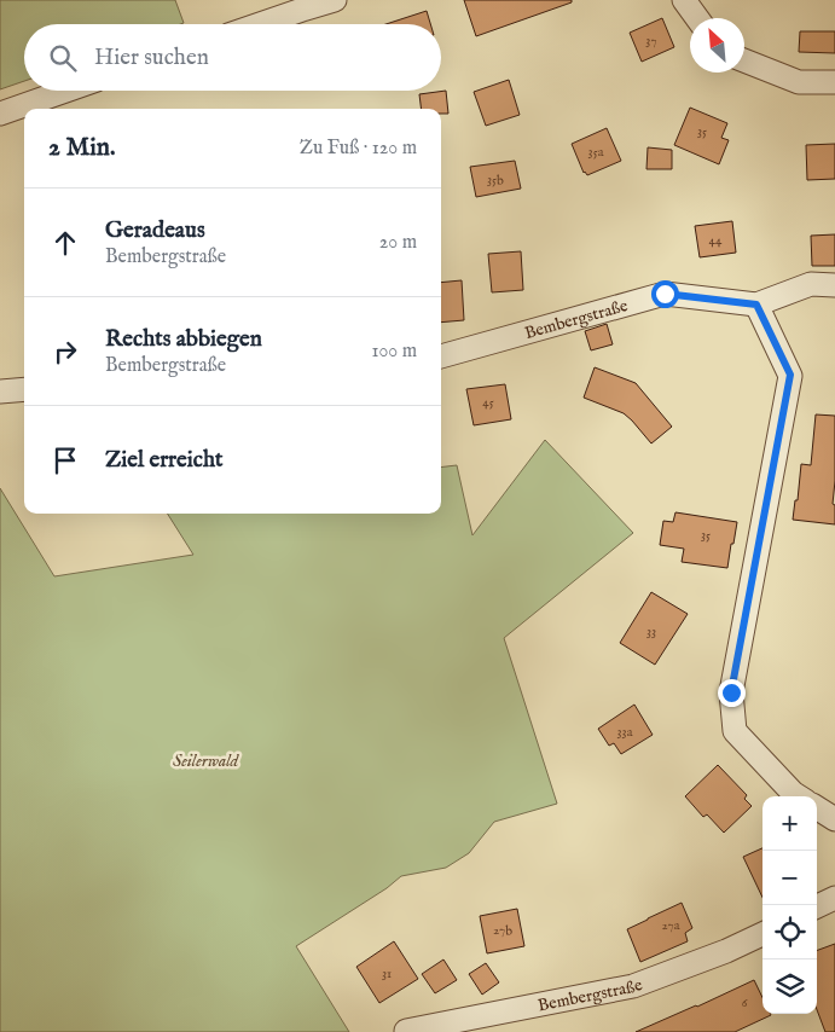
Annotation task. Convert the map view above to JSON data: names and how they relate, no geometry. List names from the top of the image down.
{
  "streets": {
    "street": ["Bembergstraße"]
  },
  "parks": ["Seilerwald"],
  "house_numbers": [
    "37",
    "35",
    "35a",
    "35b",
    "44",
    "45",
    "35",
    "33",
    "33a",
    "27a",
    "27b",
    "31",
    "6"
  ],
  "north": "top left",
  "page": {
    "search": "Hier suchen",
    "heading": ["2 Min.", "Zu Fuß · 120 m"],
    "list": [
      ["Geradeaus", "Bembergstraße", "20 m"],
      ["Rechts abbiegen", "Bembergstraße", "100 m"],
      "Ziel erreicht"
    ],
    "map_buttons": ["+", "−"]
  }
}
